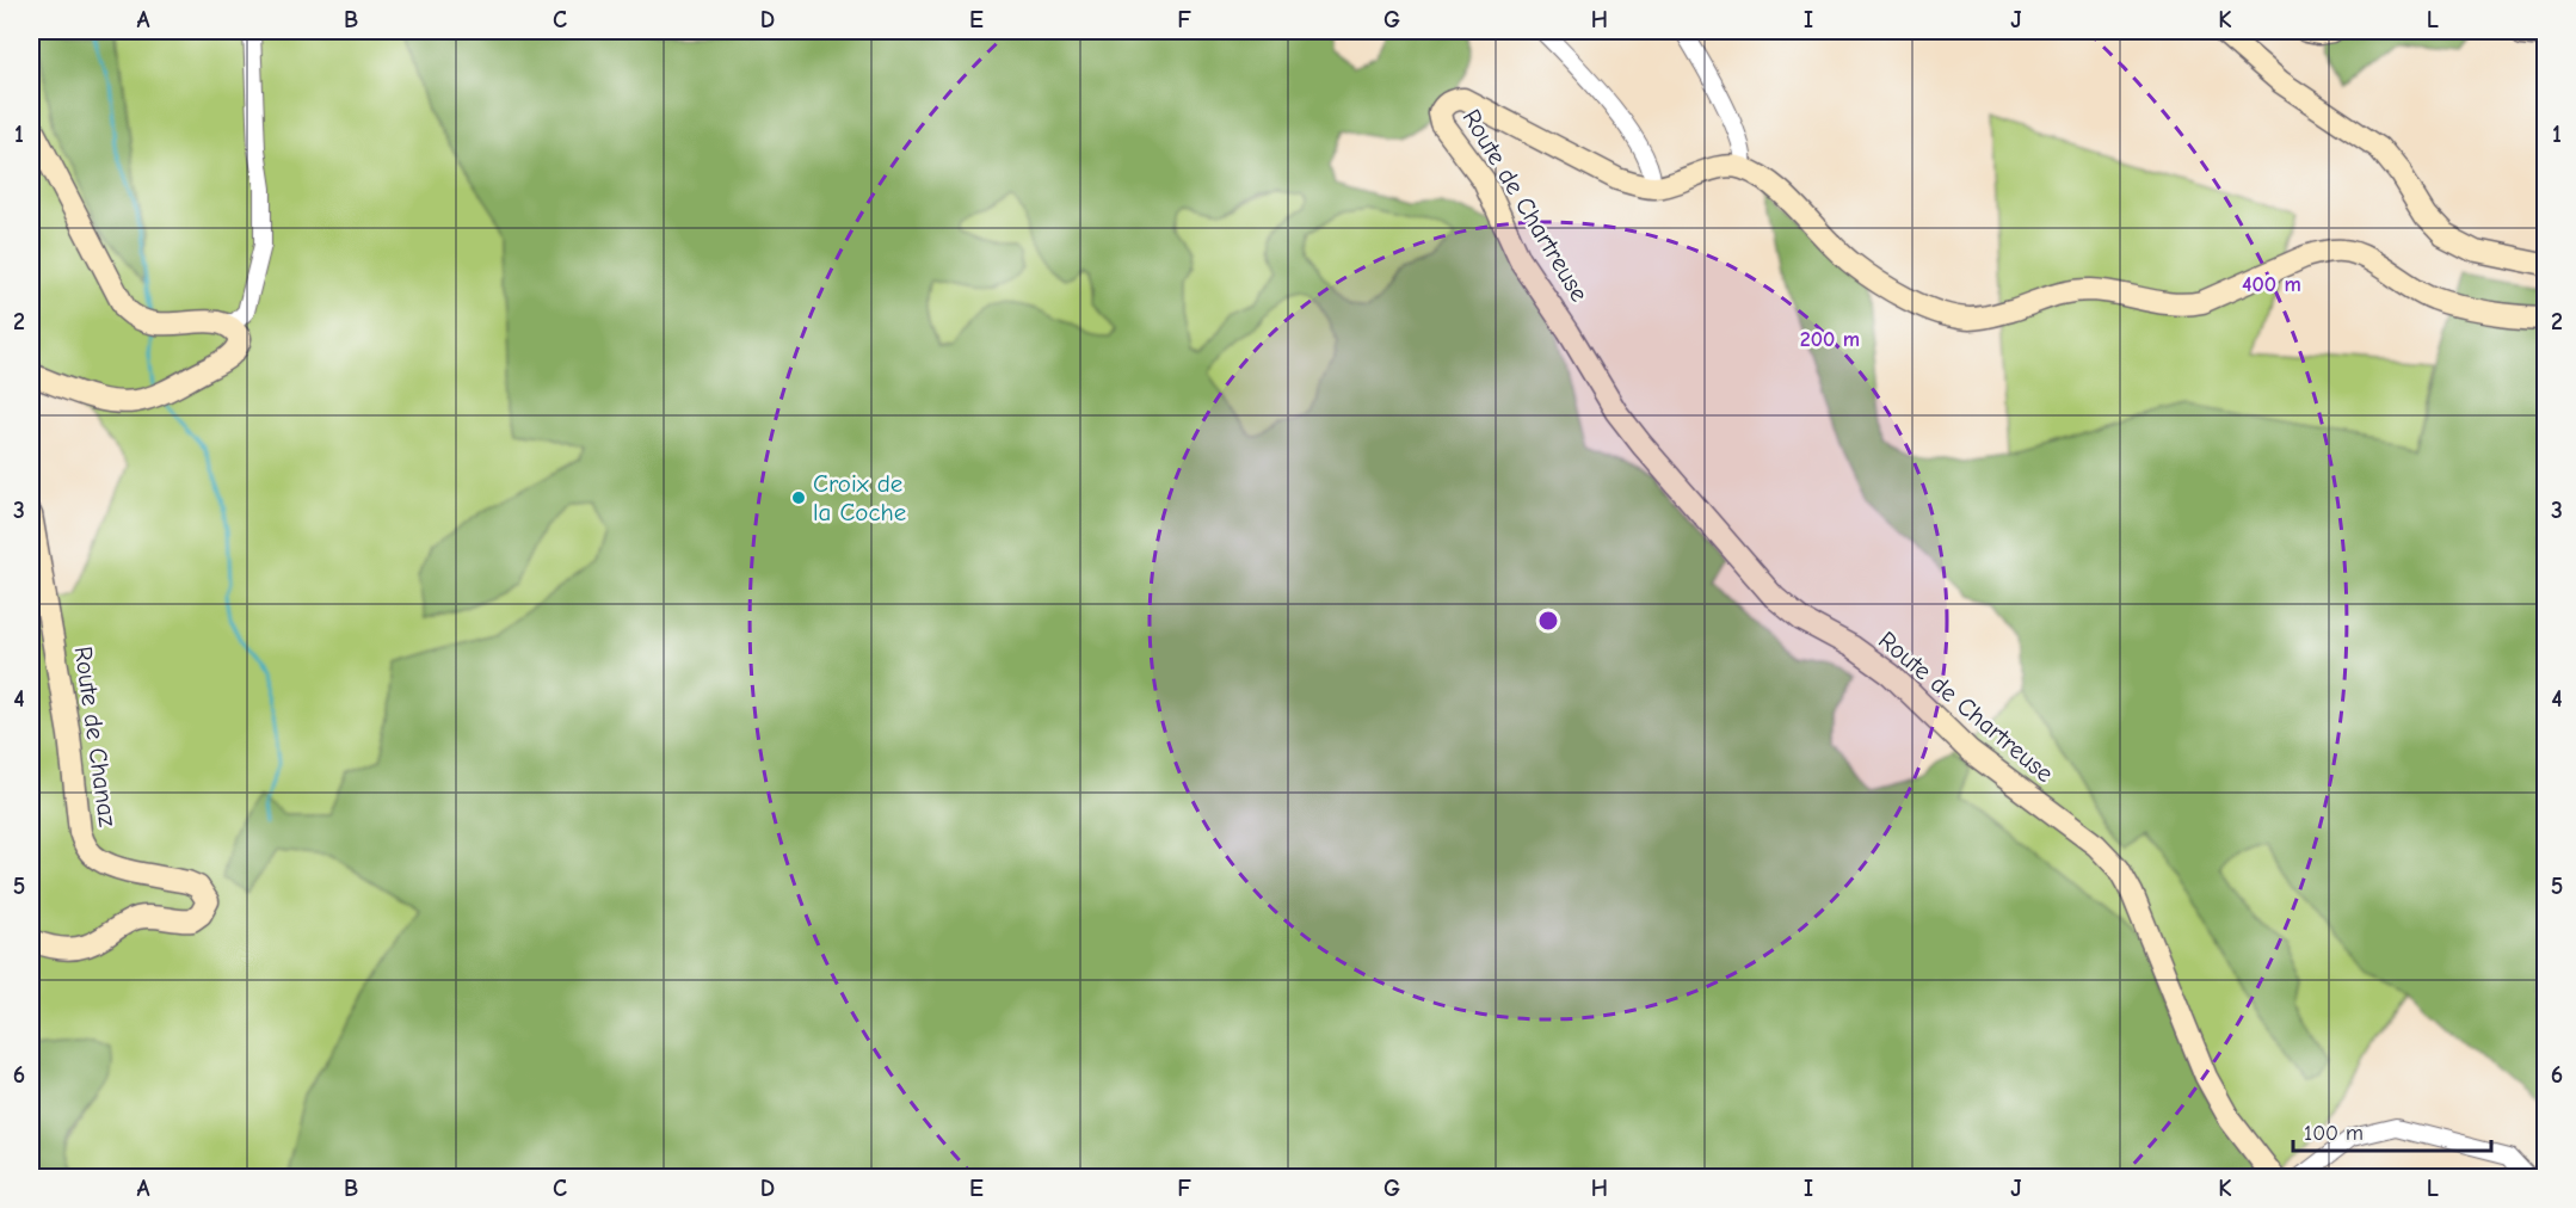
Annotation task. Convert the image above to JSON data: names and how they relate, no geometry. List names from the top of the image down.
{
  "streets": {
    "street": ["Route de Chartreuse", "Route de Chanaz"]
  },
  "places": ["Croix de la Coche"],
  "scale_bar": "100 m",
  "grid": {
    "columns": [
      "A",
      "B",
      "C",
      "D",
      "E",
      "F",
      "G",
      "H",
      "I",
      "J",
      "K",
      "L"
    ],
    "rows": [
      "1",
      "2",
      "3",
      "4",
      "5",
      "6"
    ]
  },
  "rings": ["400 m", "200 m"]
}
